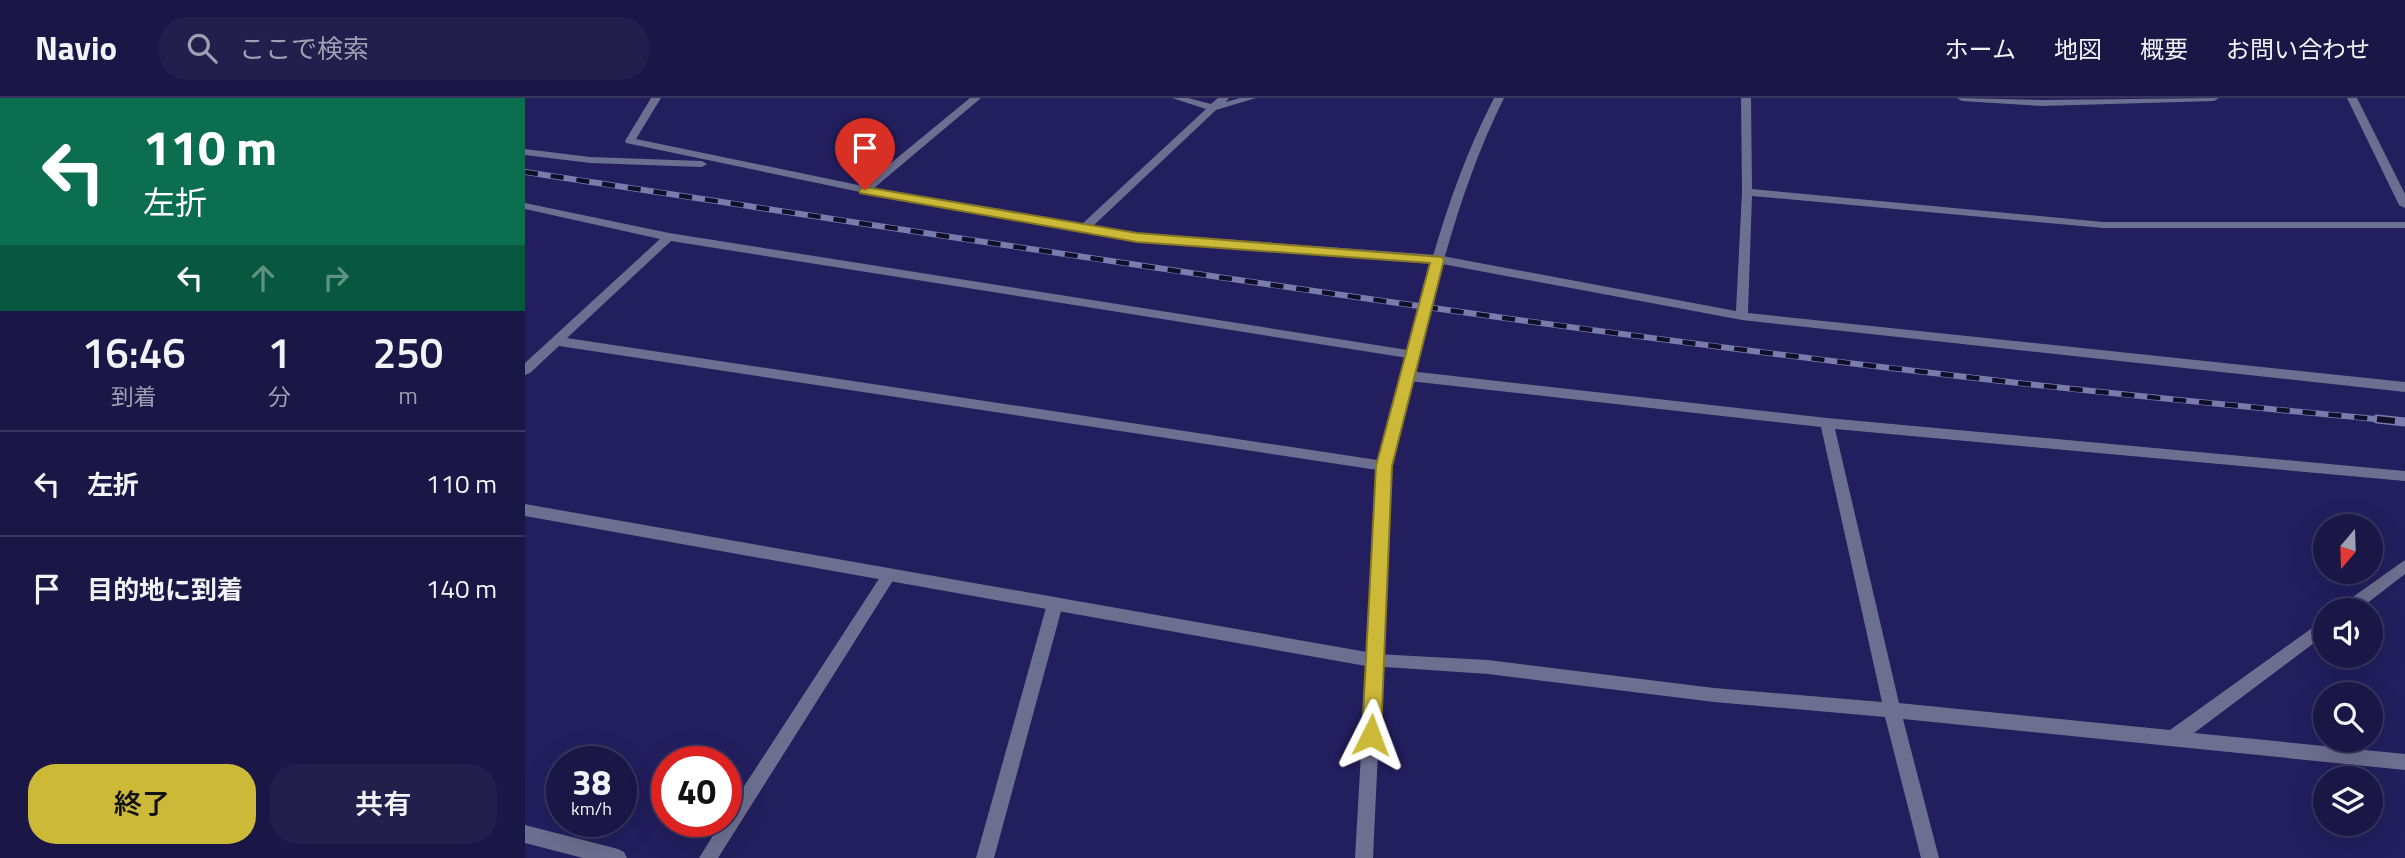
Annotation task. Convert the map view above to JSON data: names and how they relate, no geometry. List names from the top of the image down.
{
  "north": "bottom",
  "page": {
    "header": "Navio",
    "search": "ここで検索",
    "nav": [
      "ホーム",
      "地図",
      "概要",
      "お問い合わせ"
    ],
    "turn": ["110 m", "左折"],
    "eta": [
      "16:46",
      "到着",
      "1",
      "分",
      "250",
      "m"
    ],
    "list": [
      {
        "name": "左折",
        "value": "110 m"
      },
      {
        "name": "目的地に到着",
        "value": "140 m"
      }
    ],
    "speed": "38 km/h",
    "limit": "40",
    "buttons": ["終了", "共有"]
  }
}
